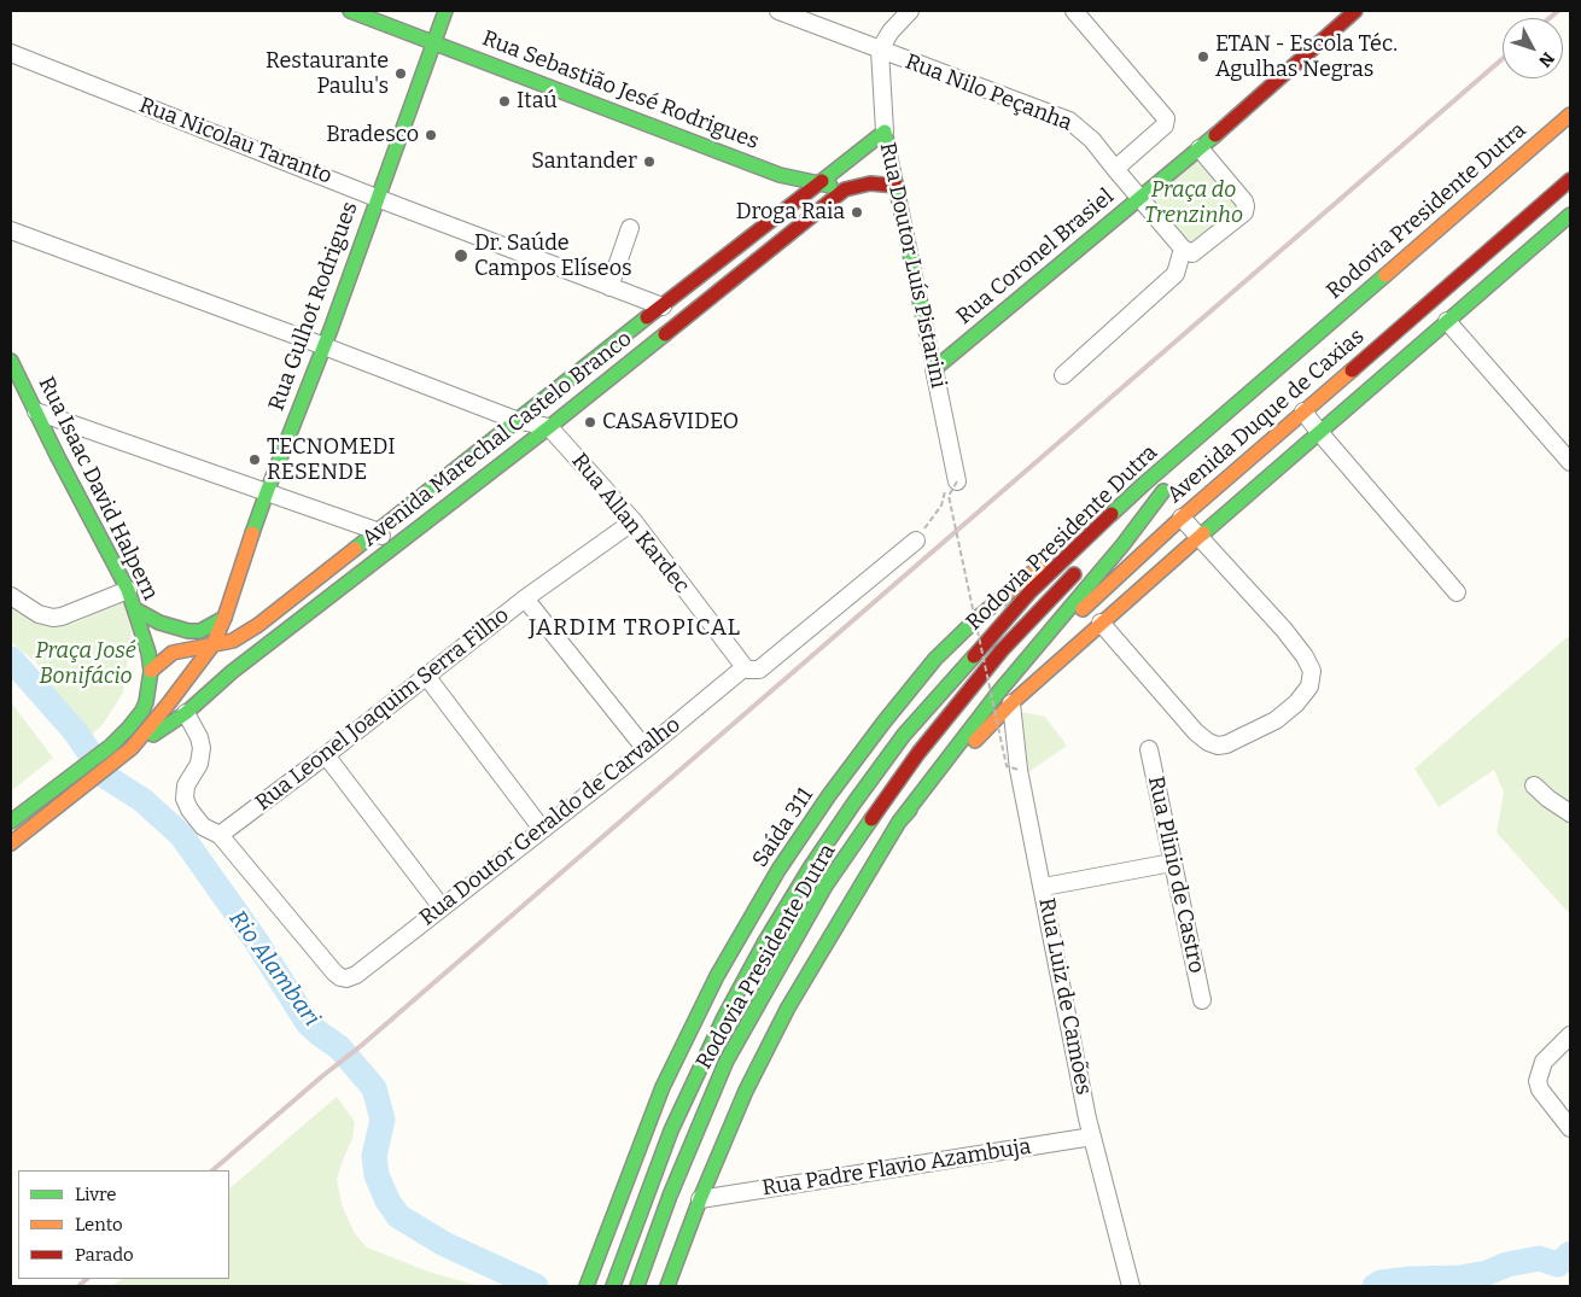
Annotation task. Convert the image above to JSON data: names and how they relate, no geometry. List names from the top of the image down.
{
  "streets": {
    "main road": [
      "Rua Sebastião Jesé Rodrigues",
      "Rodovia Presidente Dutra",
      "Rua Coronel Brasiel",
      "Rua Doutor Luís Pistarini",
      "Rua Gulhot Rodrigues",
      "Avenida Duque de Caxias",
      "Avenida Marechal Castelo Branco",
      "Rua Isaac David Halpern",
      "Saída 311"
    ],
    "street": [
      "Rua Nilo Peçanha",
      "Rua Nicolau Taranto",
      "Rua Allan Kardec",
      "Rua Leonel Joaquim Serra Filho",
      "Rua Doutor Geraldo de Carvalho",
      "Rua Plinio de Castro",
      "Rua Luiz de Camões",
      "Rua Padre Flavio Azambuja"
    ]
  },
  "crossings": [
    ["Rua Sebastião Jesé Rodrigues", "Rua Gulhot Rodrigues"],
    ["Rua Sebastião Jesé Rodrigues", "Avenida Marechal Castelo Branco"],
    ["Rua Nilo Peçanha", "Rua Coronel Brasiel"],
    ["Rua Nilo Peçanha", "Rua Doutor Luís Pistarini"],
    ["Rua Nicolau Taranto", "Rua Gulhot Rodrigues"],
    ["Rua Nicolau Taranto", "Avenida Marechal Castelo Branco"],
    ["Rodovia Presidente Dutra", "Avenida Duque de Caxias"],
    ["Rodovia Presidente Dutra", "Saída 311"],
    ["Rua Coronel Brasiel", "Rua Doutor Luís Pistarini"],
    ["Rua Doutor Luís Pistarini", "Avenida Marechal Castelo Branco"],
    ["Rua Gulhot Rodrigues", "Avenida Marechal Castelo Branco"],
    ["Avenida Duque de Caxias", "Rua Luiz de Camões"],
    ["Avenida Marechal Castelo Branco", "Rua Isaac David Halpern"],
    ["Avenida Marechal Castelo Branco", "Rua Allan Kardec"],
    ["Rua Allan Kardec", "Rua Leonel Joaquim Serra Filho"],
    ["Rua Allan Kardec", "Rua Doutor Geraldo de Carvalho"],
    ["Rua Leonel Joaquim Serra Filho", "Rua Doutor Geraldo de Carvalho"],
    ["Rua Luiz de Camões", "Rua Padre Flavio Azambuja"]
  ],
  "districts": ["JARDIM TROPICAL"],
  "water": ["Rio Alambari"],
  "parks": ["Praça do Trenzinho", "Praça José Bonifácio"],
  "places": [
    "ETAN - Escola Téc. Agulhas Negras",
    "Restaurante Paulu's",
    "Itaú",
    "Bradesco",
    "Santander",
    "Droga Raia",
    "Dr. Saúde Campos Elíseos",
    "CASA&VIDEO",
    "TECNOMEDI RESENDE"
  ],
  "legend": ["Livre", "Lento", "Parado"],
  "north": "bottom right"
}
